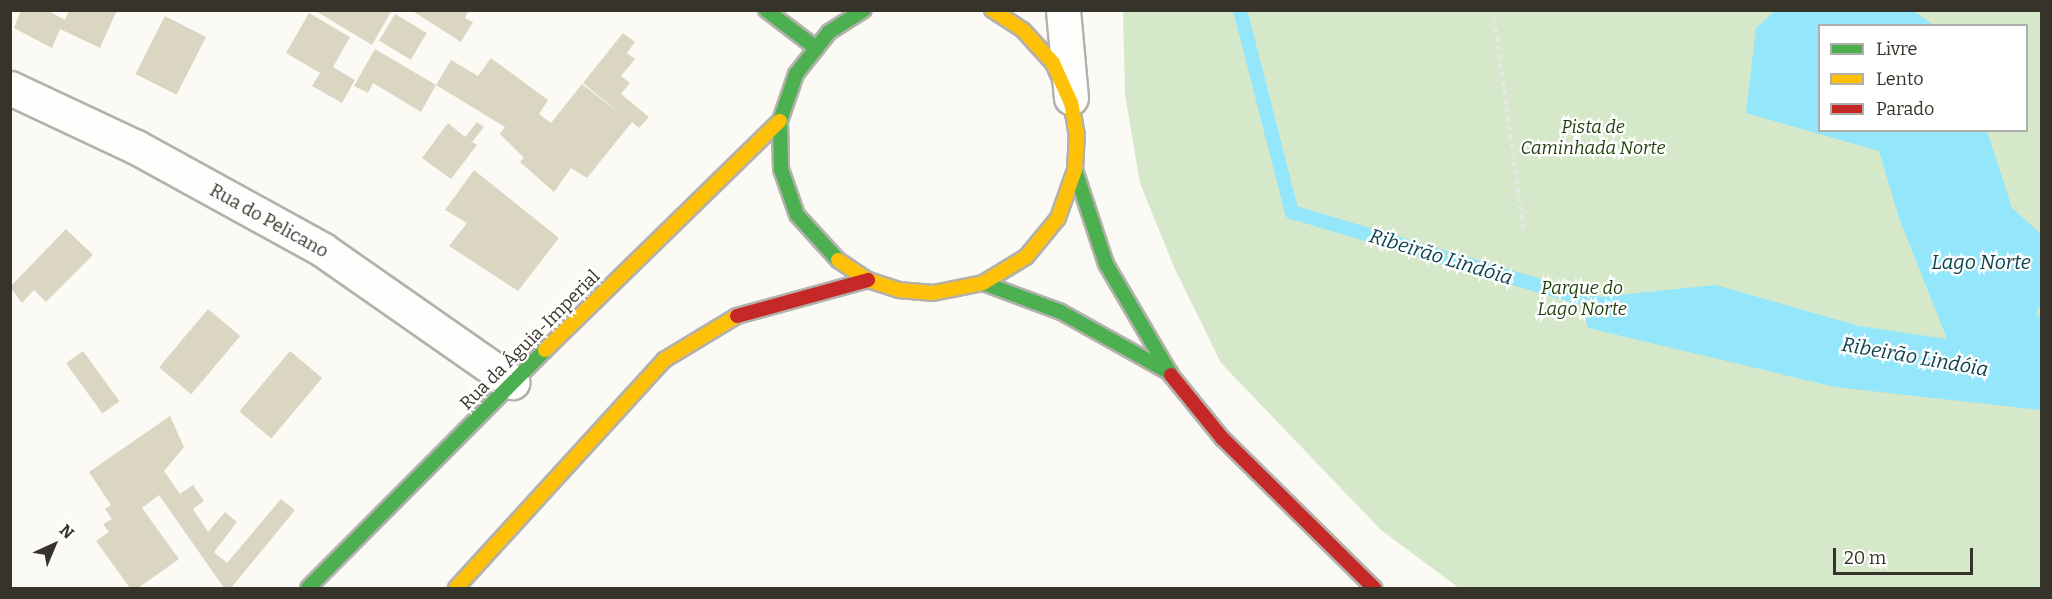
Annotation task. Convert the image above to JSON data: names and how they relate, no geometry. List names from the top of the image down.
{
  "streets": {
    "street": ["Rua do Pelicano", "Rua da Águia-Imperial"]
  },
  "crossings": [
    ["Rua do Pelicano", "Rua da Águia-Imperial"]
  ],
  "water": ["Ribeirão Lindóia", "Lago Norte"],
  "parks": ["Pista de Caminhada Norte", "Parque do Lago Norte"],
  "legend": ["Livre", "Lento", "Parado"],
  "scale_bar": "20 m",
  "north": "top right"
}
